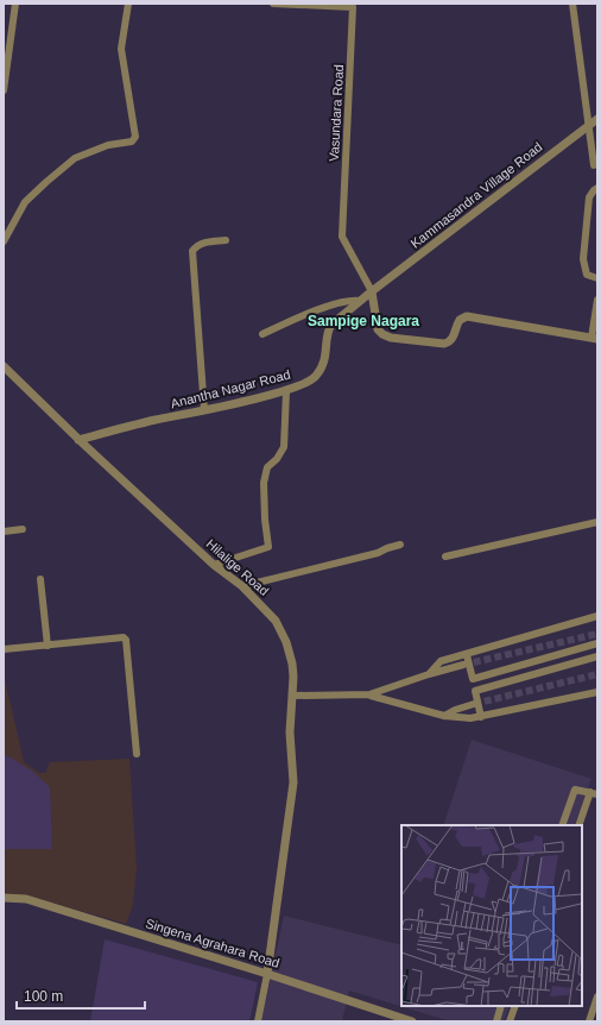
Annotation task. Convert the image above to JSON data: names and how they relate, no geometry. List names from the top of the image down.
{
  "streets": {
    "street": [
      "Vasundara Road",
      "Kammasandra Village Road",
      "Anantha Nagar Road",
      "Hilalige Road",
      "Singena Agrahara Road"
    ]
  },
  "crossings": [
    ["Vasundara Road", "Kammasandra Village Road"],
    ["Vasundara Road", "Anantha Nagar Road"],
    ["Kammasandra Village Road", "Anantha Nagar Road"],
    ["Anantha Nagar Road", "Hilalige Road"],
    ["Hilalige Road", "Singena Agrahara Road"]
  ],
  "districts": ["Sampige Nagara"],
  "scale_bar": "100 m"
}
